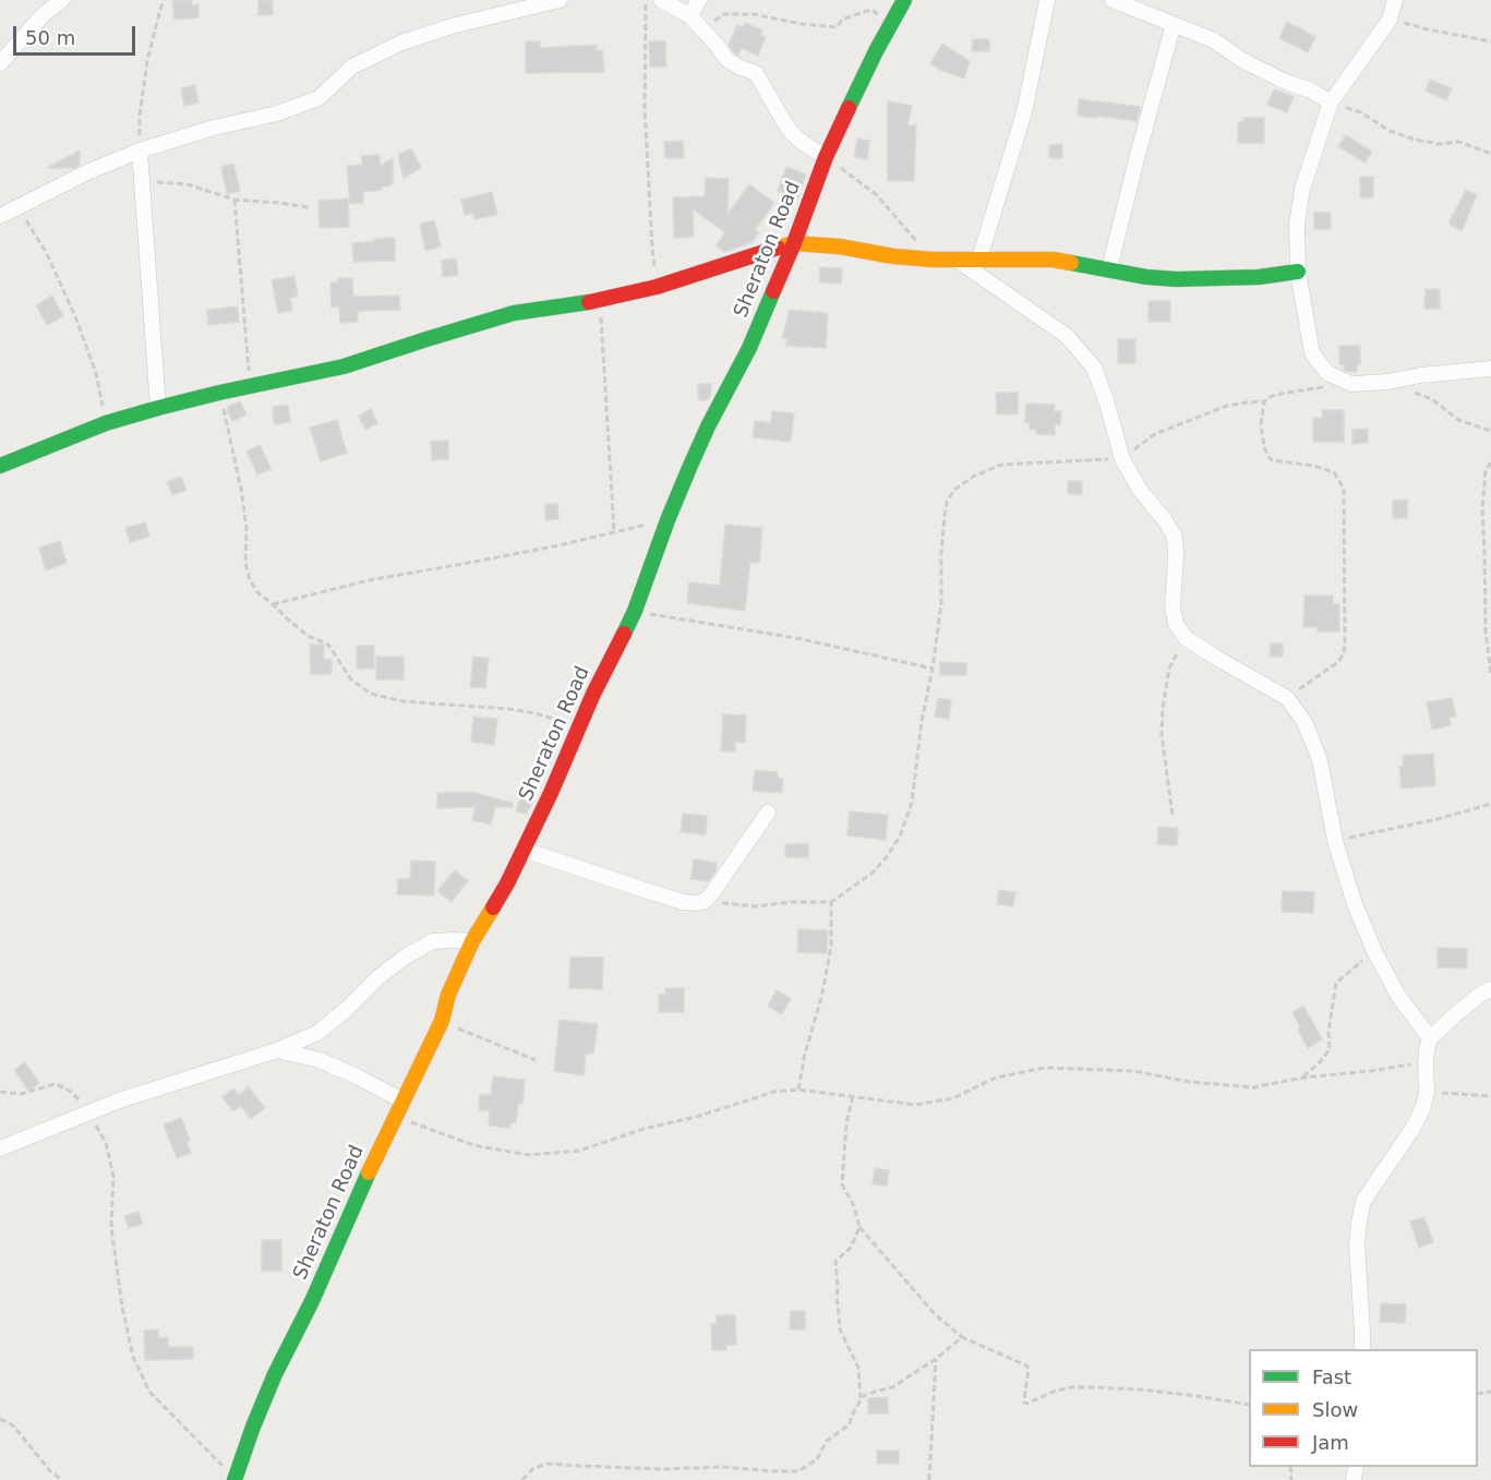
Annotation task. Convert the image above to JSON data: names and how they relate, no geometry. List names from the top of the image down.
{
  "streets": {
    "street": ["Sheraton Road"]
  },
  "legend": ["Fast", "Slow", "Jam"],
  "scale_bar": "50 m"
}
